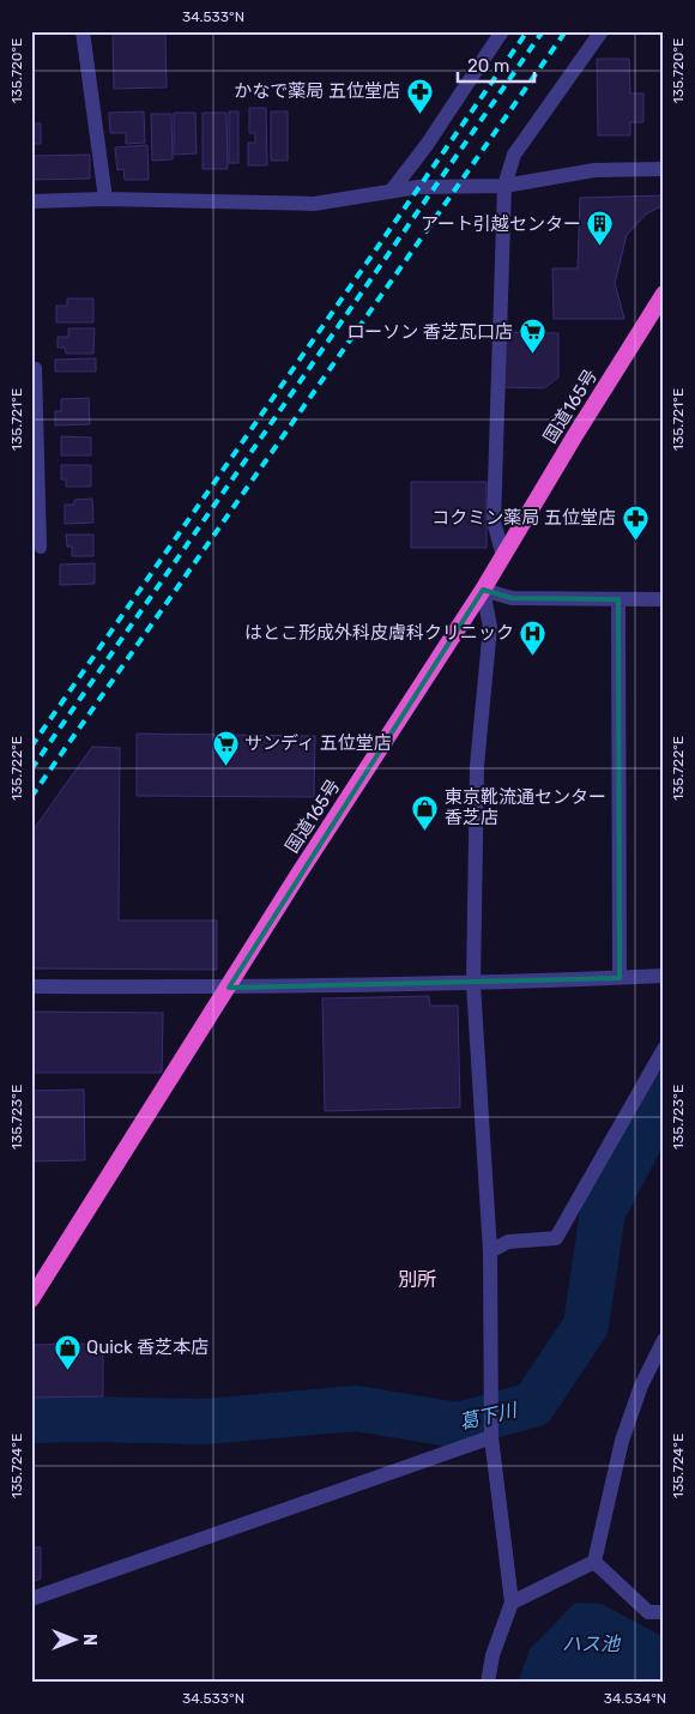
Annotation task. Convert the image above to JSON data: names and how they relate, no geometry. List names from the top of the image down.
{
  "streets": {
    "highway": ["国道165号"]
  },
  "districts": ["別所"],
  "water": ["葛下川", "ハス池"],
  "places": {
    "pharmacy": ["かなで薬局 五位堂店", "コクミン薬局 五位堂店"],
    "building": ["アート引越センター"],
    "supermarket": ["ローソン 香芝瓦口店", "サンディ 五位堂店"],
    "hospital": ["はとこ形成外科皮膚科クリニック"],
    "shop": ["東京靴流通センター 香芝店", "Quick 香芝本店"]
  },
  "scale_bar": "20 m",
  "north": "right",
  "coordinates": [
    "34.533°N",
    "135.720°E",
    "135.721°E",
    "135.722°E",
    "135.723°E",
    "135.724°E",
    "34.534°N"
  ]
}
